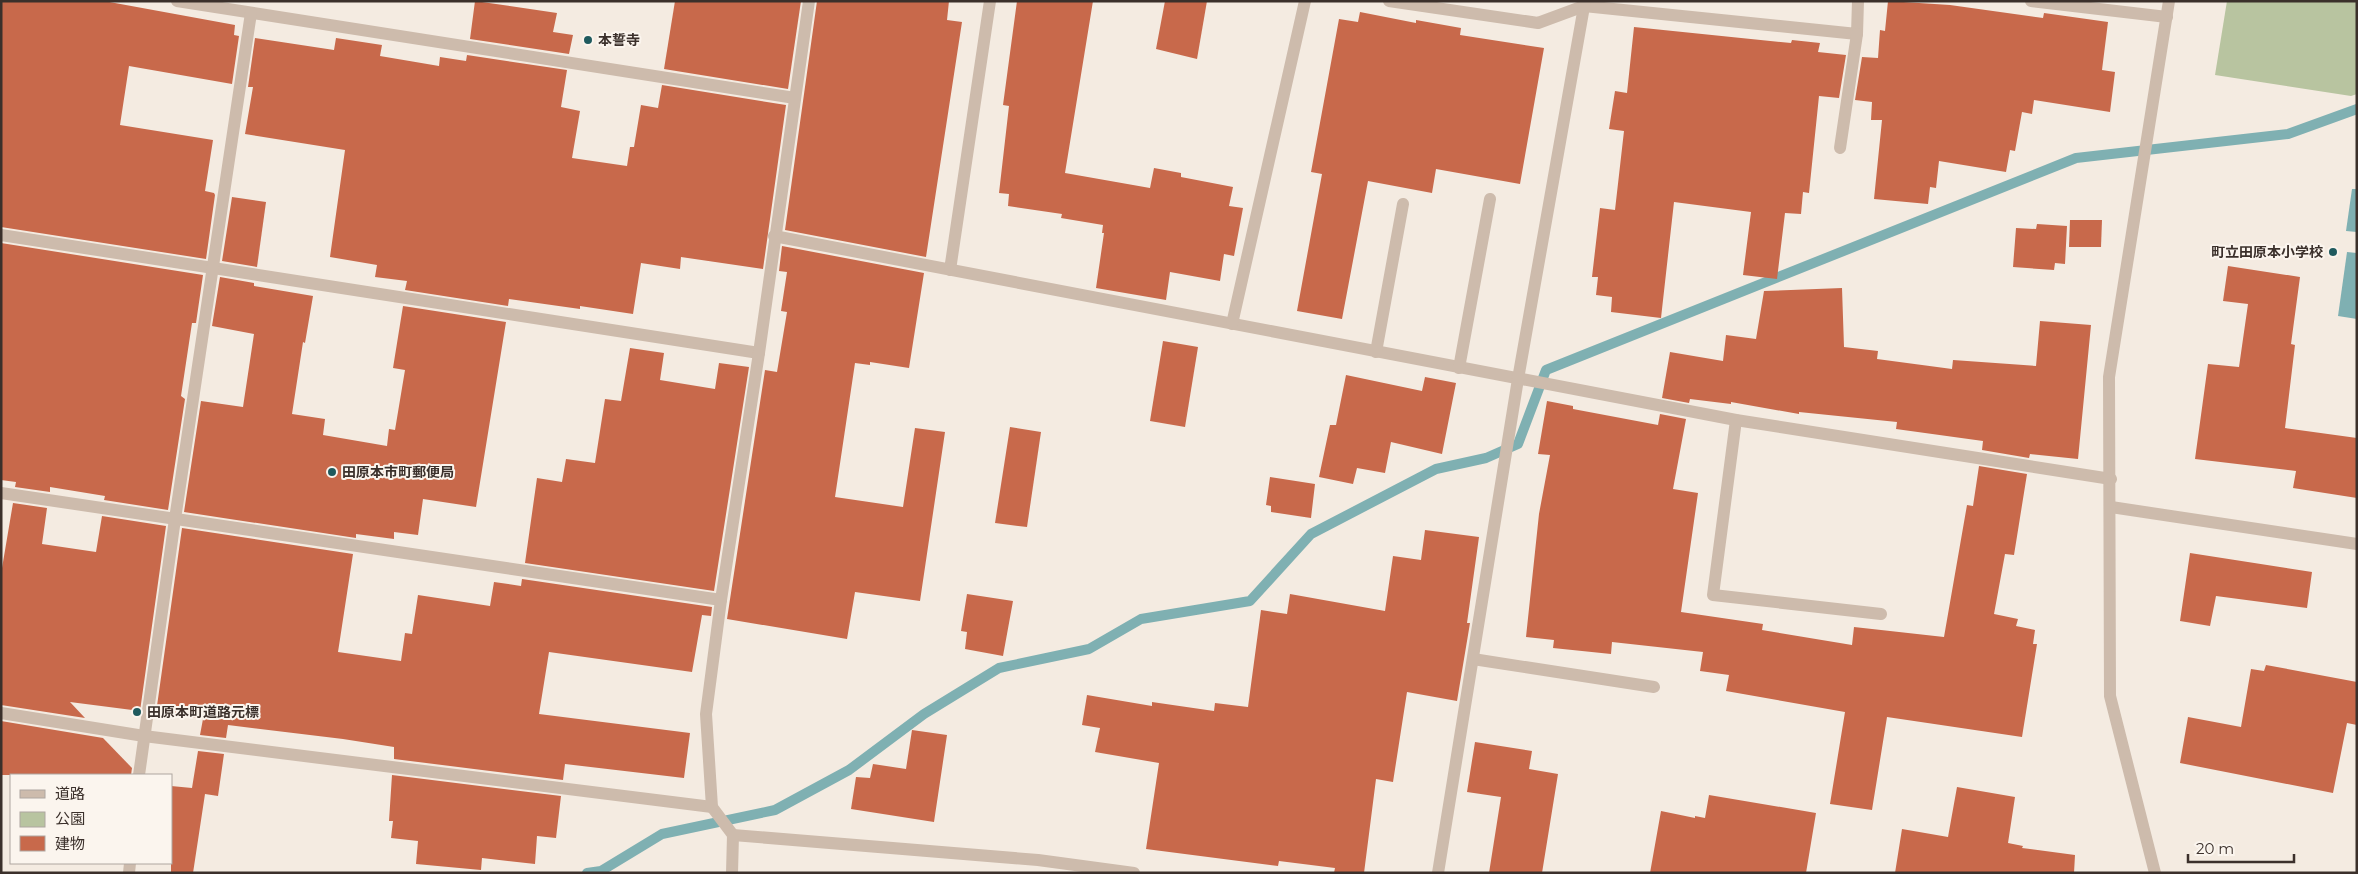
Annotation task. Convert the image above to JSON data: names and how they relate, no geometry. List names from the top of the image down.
{
  "places": [
    "本誓寺",
    "町立田原本小学校",
    "田原本市町郵便局",
    "田原本町道路元標"
  ],
  "legend": ["道路", "公園", "建物"],
  "scale_bar": "20 m"
}
